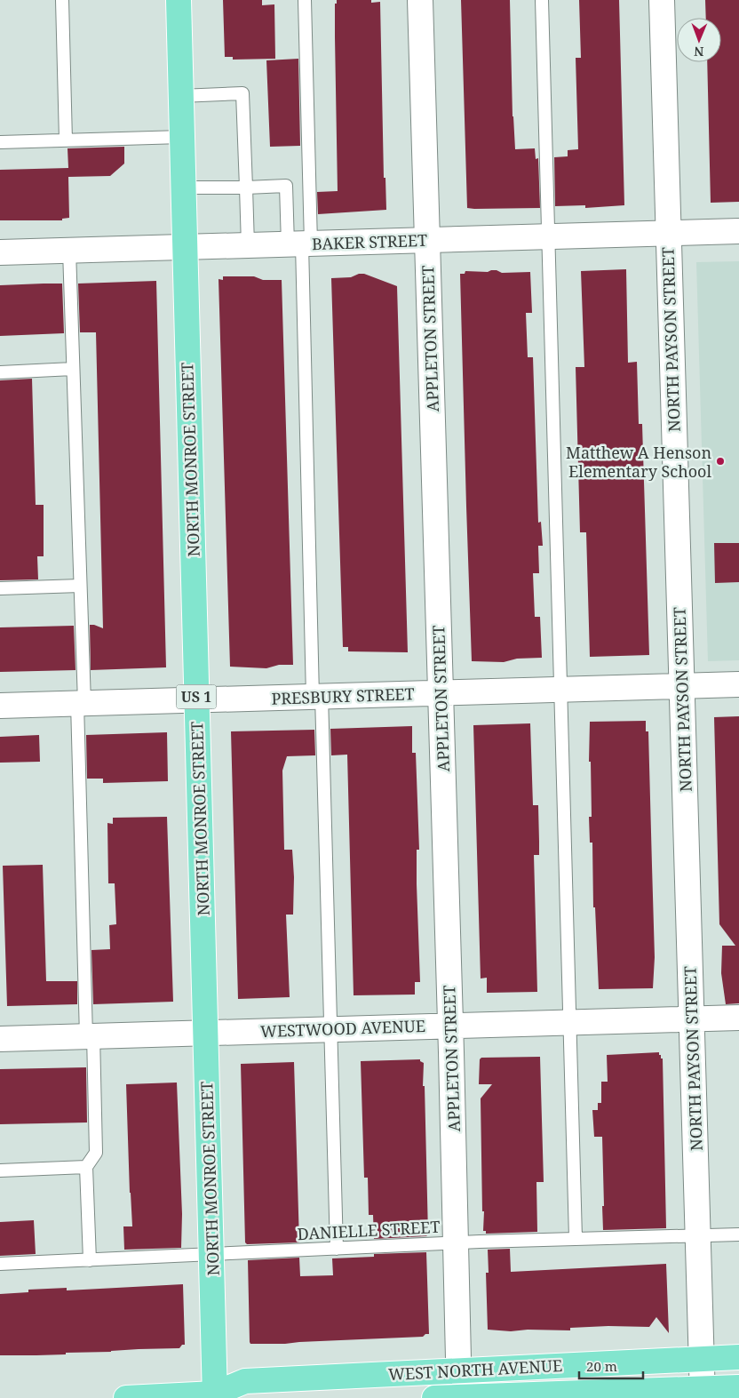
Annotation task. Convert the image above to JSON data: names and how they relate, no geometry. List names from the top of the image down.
{
  "streets": {
    "main road": ["NORTH MONROE STREET", "US 1", "WEST NORTH AVENUE"],
    "street": [
      "BAKER STREET",
      "APPLETON STREET",
      "NORTH PAYSON STREET",
      "PRESBURY STREET",
      "WESTWOOD AVENUE"
    ],
    "lane": ["DANIELLE STREET"]
  },
  "crossings": [
    ["BAKER STREET", "APPLETON STREET"],
    ["BAKER STREET", "NORTH PAYSON STREET"],
    ["BAKER STREET", "NORTH MONROE STREET"],
    ["APPLETON STREET", "PRESBURY STREET"],
    ["APPLETON STREET", "WESTWOOD AVENUE"],
    ["APPLETON STREET", "DANIELLE STREET"],
    ["APPLETON STREET", "WEST NORTH AVENUE"],
    ["NORTH PAYSON STREET", "PRESBURY STREET"],
    ["NORTH PAYSON STREET", "WESTWOOD AVENUE"],
    ["NORTH PAYSON STREET", "DANIELLE STREET"],
    ["NORTH PAYSON STREET", "WEST NORTH AVENUE"],
    ["NORTH MONROE STREET", "PRESBURY STREET"],
    ["NORTH MONROE STREET", "WESTWOOD AVENUE"],
    ["NORTH MONROE STREET", "DANIELLE STREET"],
    ["NORTH MONROE STREET", "WEST NORTH AVENUE"]
  ],
  "places": ["Matthew A Henson Elementary School"],
  "scale_bar": "20 m",
  "north": "bottom"
}
